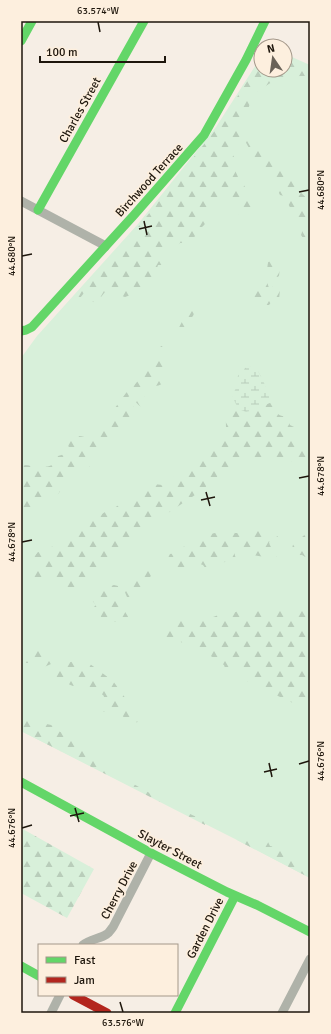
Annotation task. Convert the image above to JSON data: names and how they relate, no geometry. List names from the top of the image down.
{
  "streets": {
    "street": [
      "Charles Street",
      "Birchwood Terrace",
      "Slayter Street",
      "Cherry Drive",
      "Garden Drive"
    ]
  },
  "crossings": [
    ["Slayter Street", "Cherry Drive"],
    ["Slayter Street", "Garden Drive"]
  ],
  "legend": ["Fast", "Jam"],
  "scale_bar": "100 m",
  "north": "top",
  "coordinates": [
    "63.574°W",
    "44.680°N",
    "44.678°N",
    "44.676°N",
    "63.576°W"
  ]
}
